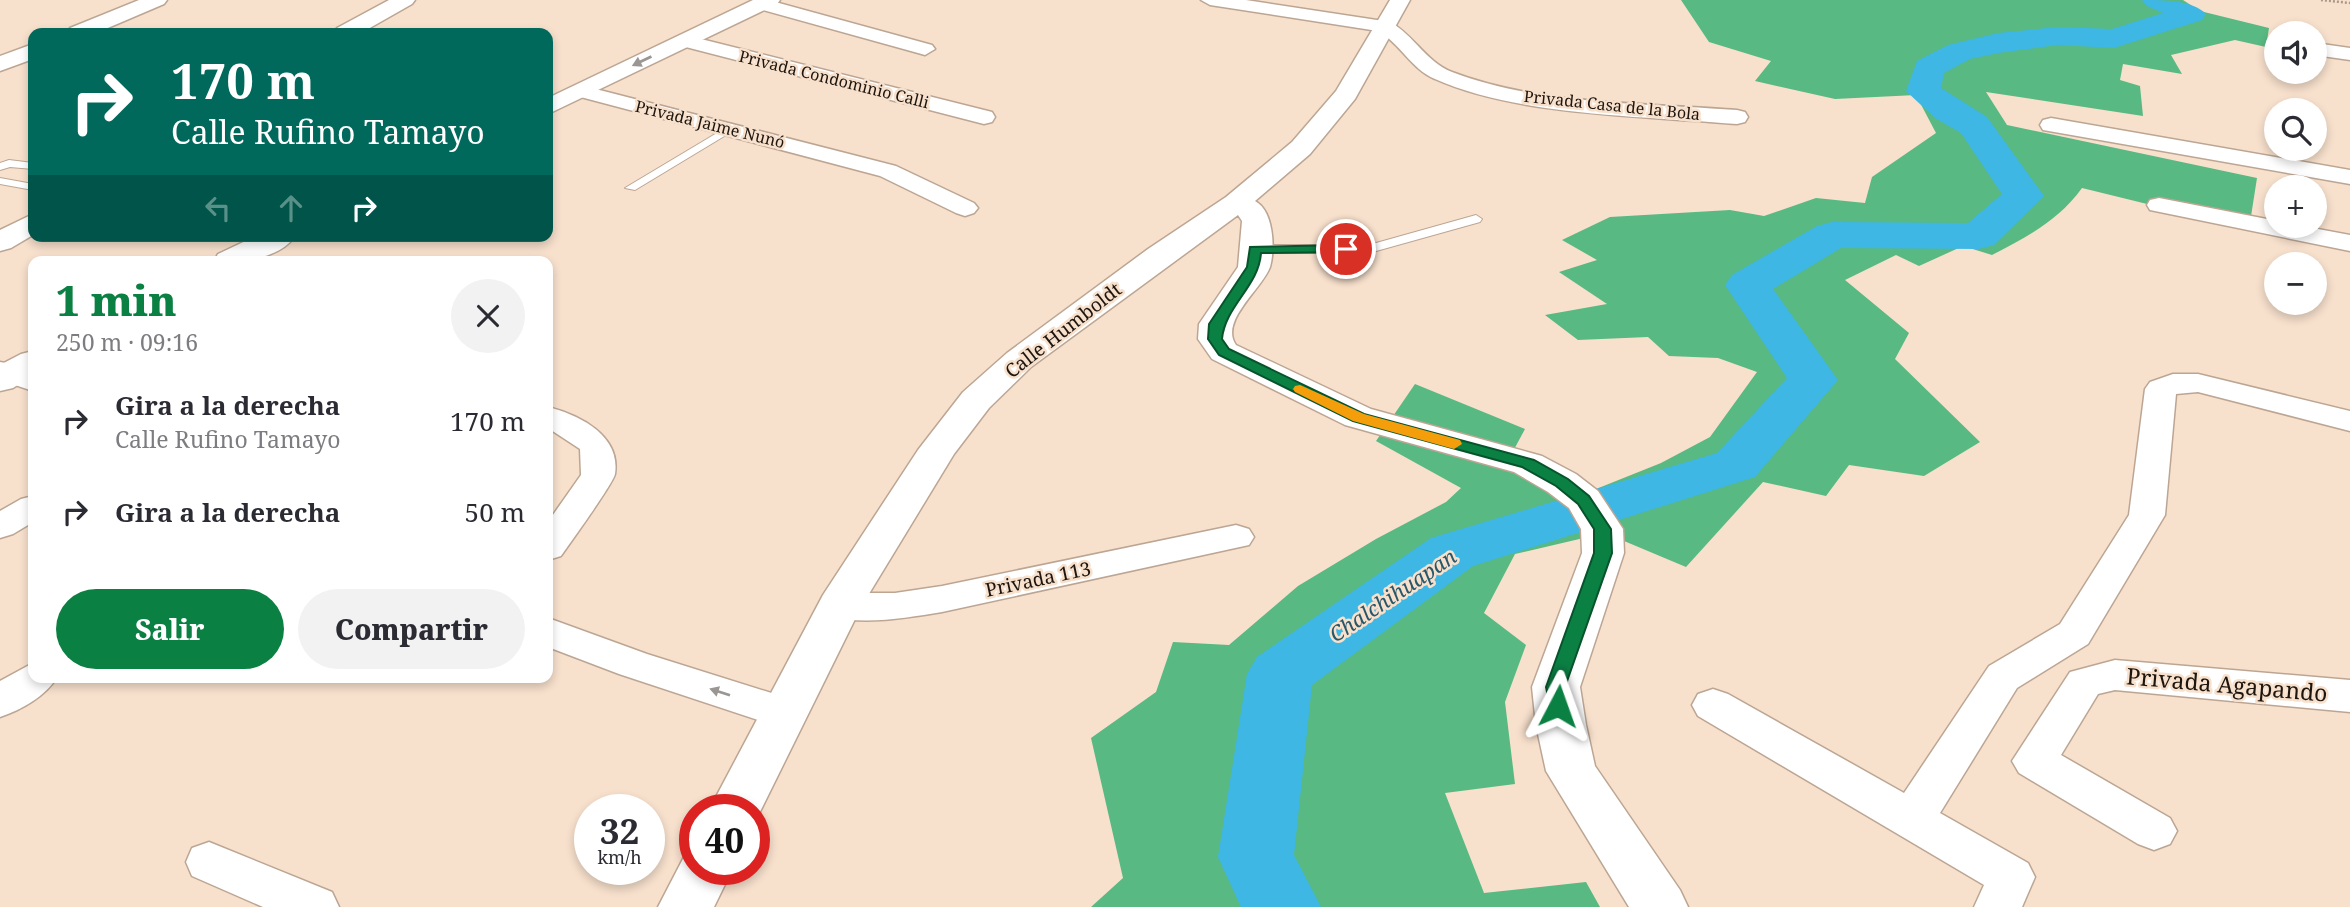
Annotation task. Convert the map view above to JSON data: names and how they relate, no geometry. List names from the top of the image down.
{
  "streets": {
    "street": [
      "Privada Condominio Calli",
      "Privada Casa de la Bola",
      "Privada Jaime Nunó",
      "Calle Humboldt",
      "Privada 113",
      "Privada Agapando"
    ]
  },
  "crossings": [
    ["Privada Casa de la Bola", "Calle Humboldt"],
    ["Calle Humboldt", "Privada 113"]
  ],
  "water": ["Chalchihuapan"],
  "page": {
    "map_buttons": ["+", "−"],
    "turn": ["170 m", "Calle Rufino Tamayo"],
    "heading": ["1 min", "250 m · 09:16"],
    "list": [
      {
        "name": "Gira a la derecha",
        "note": "Calle Rufino Tamayo",
        "value": "170 m"
      },
      {
        "name": "Gira a la derecha",
        "value": "50 m"
      }
    ],
    "buttons": ["Salir", "Compartir"],
    "speed": "32 km/h",
    "limit": "40"
  }
}
